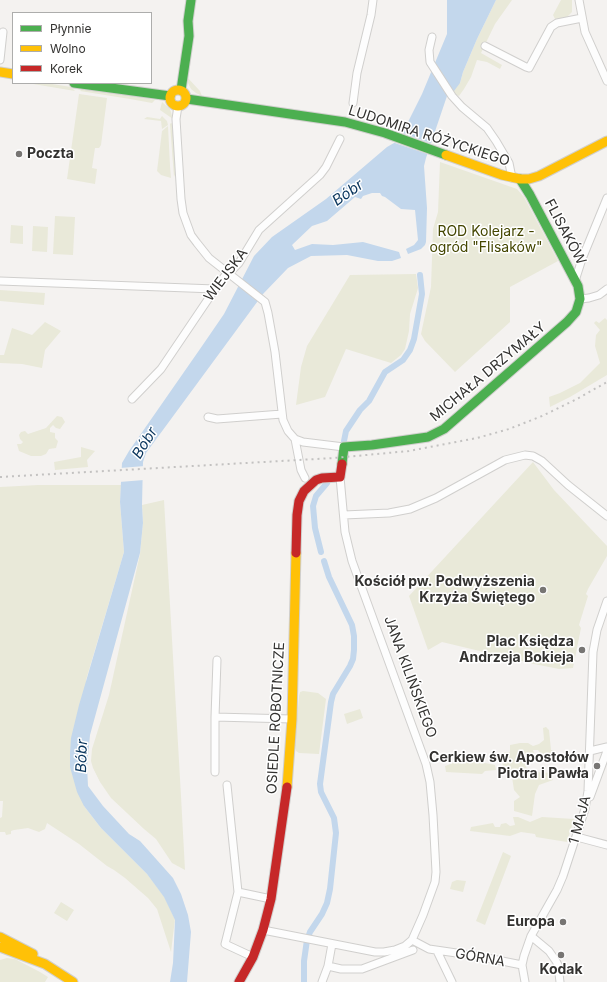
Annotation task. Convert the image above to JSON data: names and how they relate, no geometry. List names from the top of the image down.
{
  "streets": {
    "street": [
      "LUDOMIRA RÓŻYCKIEGO",
      "FLISAKÓW",
      "WIEJSKA",
      "MICHAŁA DRZYMAŁY",
      "JANA KILIŃSKIEGO",
      "OSIEDLE ROBOTNICZE",
      "1 MAJA",
      "GÓRNA"
    ]
  },
  "crossings": [
    ["LUDOMIRA RÓŻYCKIEGO", "FLISAKÓW"],
    ["FLISAKÓW", "MICHAŁA DRZYMAŁY"],
    ["MICHAŁA DRZYMAŁY", "JANA KILIŃSKIEGO"],
    ["JANA KILIŃSKIEGO", "OSIEDLE ROBOTNICZE"],
    ["JANA KILIŃSKIEGO", "GÓRNA"],
    ["1 MAJA", "GÓRNA"]
  ],
  "water": ["Bóbr"],
  "parks": ["ROD Kolejarz - ogród \"Flisaków\""],
  "places": [
    "Poczta",
    "Kościół pw. Podwyższenia Krzyża Świętego",
    "Plac Księdza Andrzeja Bokieja",
    "Cerkiew św. Apostołów Piotra i Pawła",
    "Europa",
    "Kodak"
  ],
  "legend": ["Płynnie", "Wolno", "Korek"]
}
